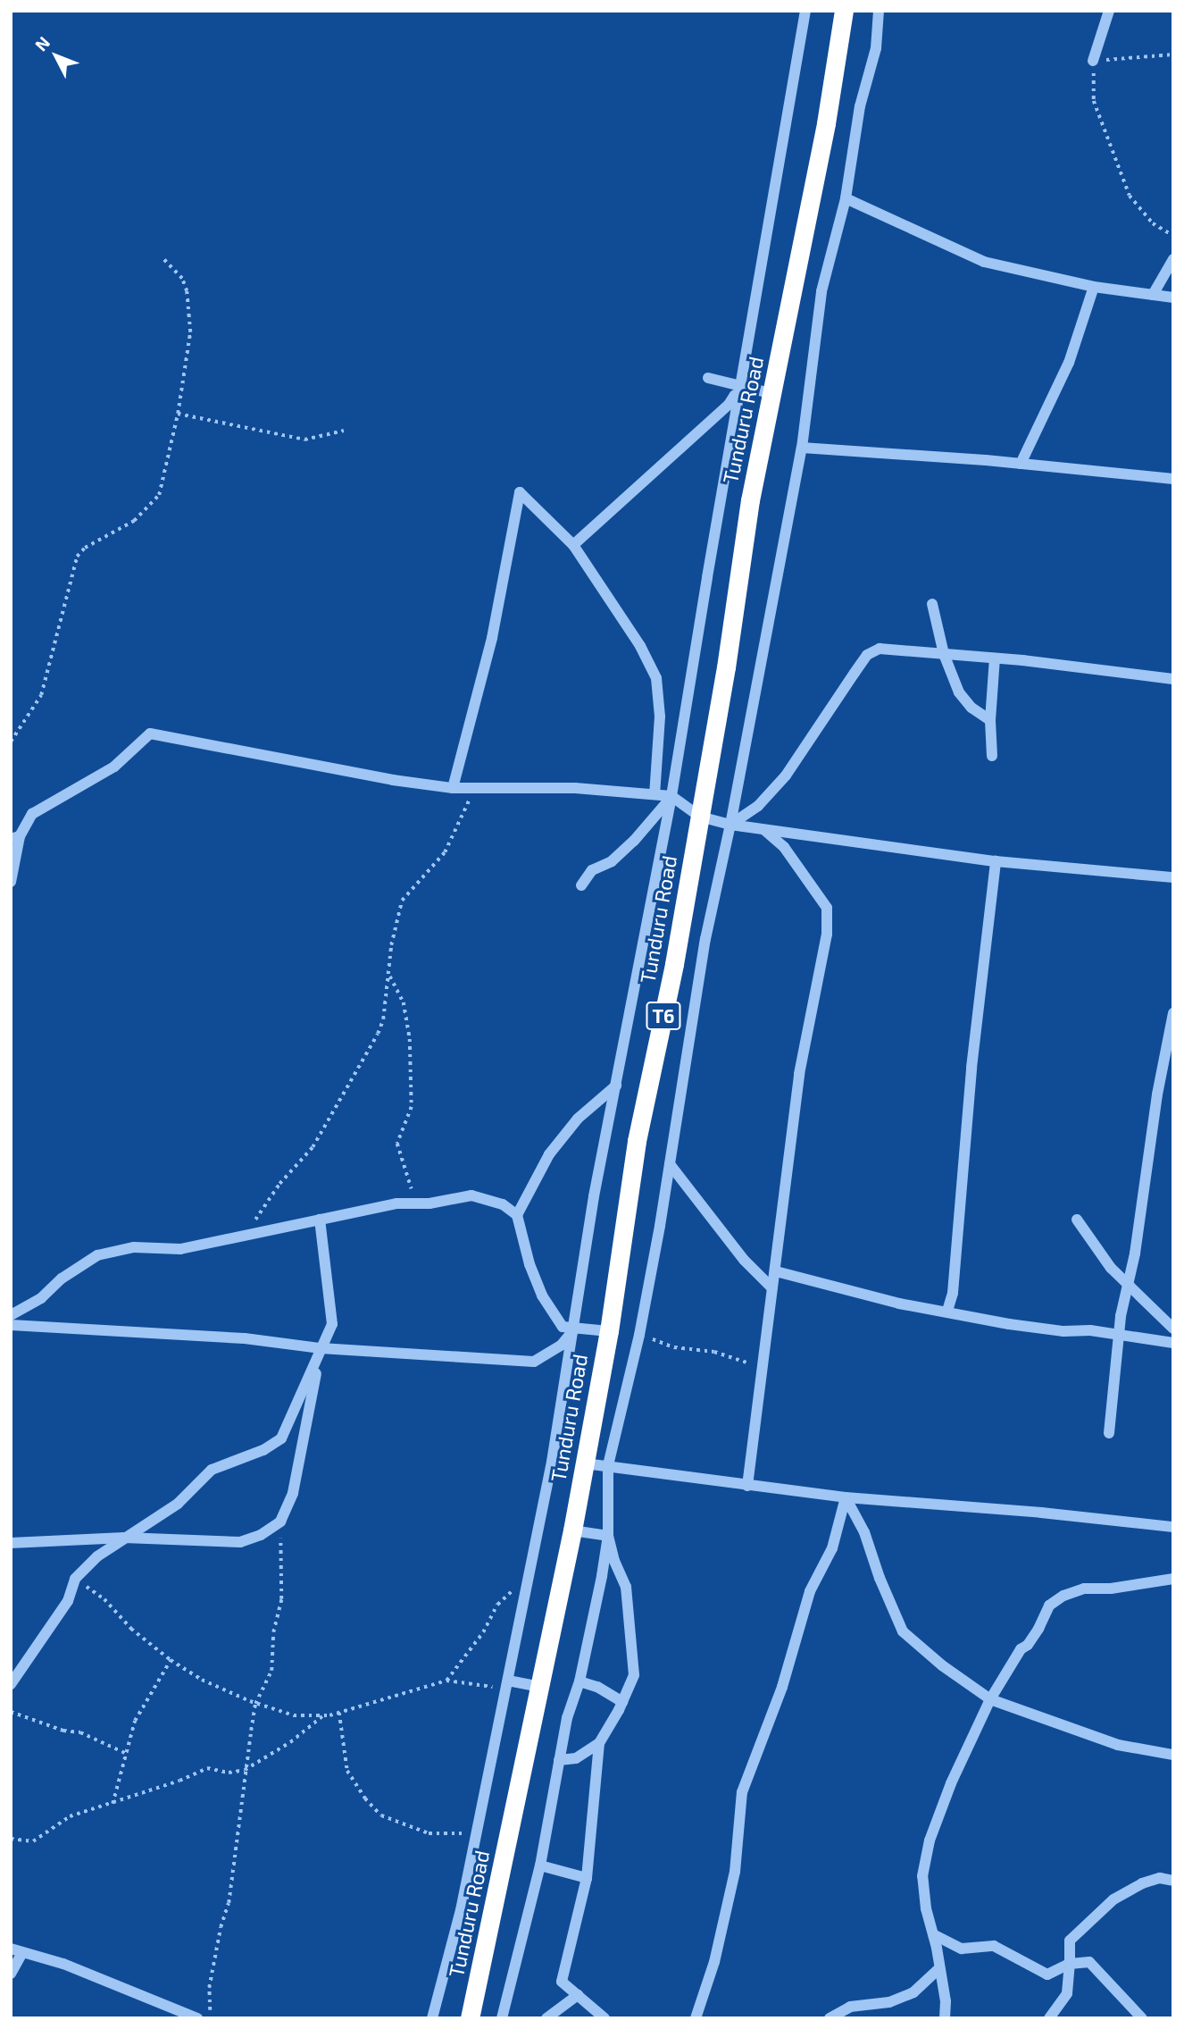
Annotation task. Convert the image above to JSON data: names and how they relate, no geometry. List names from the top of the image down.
{
  "streets": {
    "highway": ["Tunduru Road", "T6"]
  },
  "north": "top left"
}
